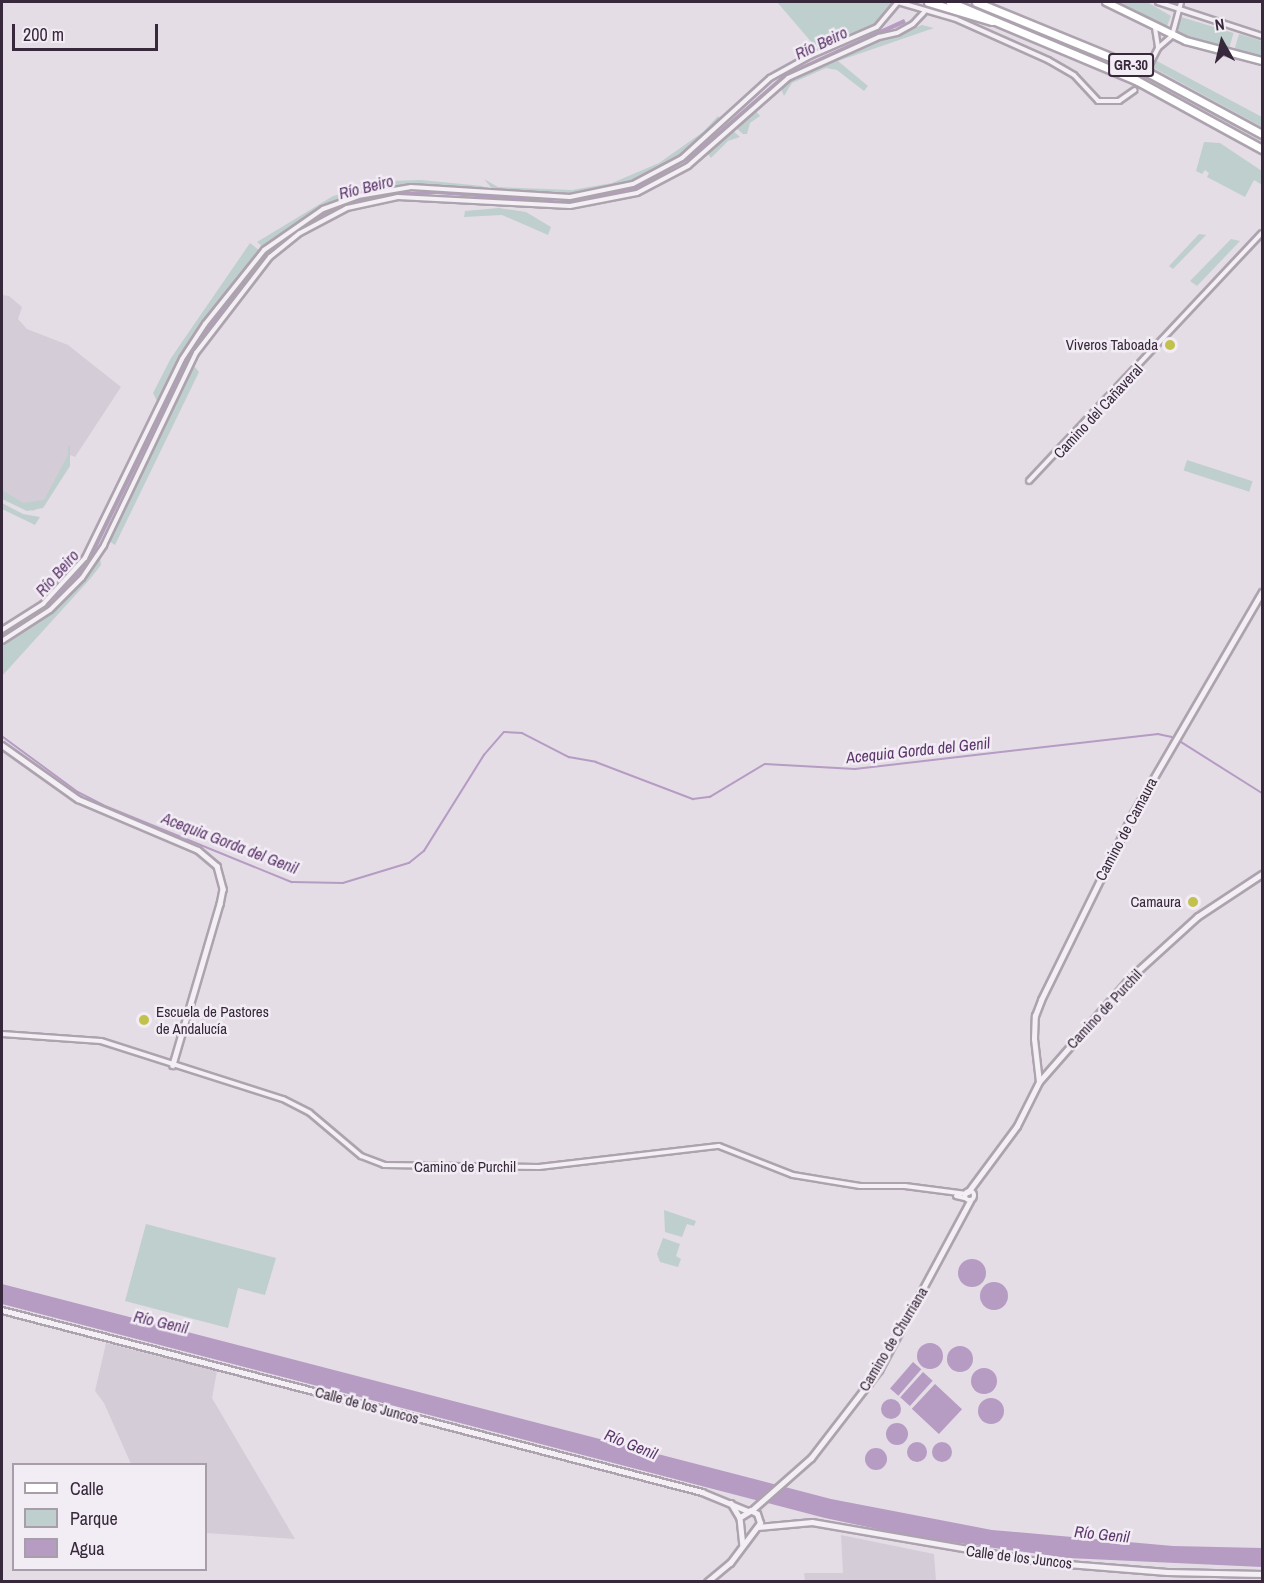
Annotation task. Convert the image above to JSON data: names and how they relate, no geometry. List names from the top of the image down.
{
  "streets": {
    "highway": ["GR-30"],
    "street": [
      "Camino del Cañaveral",
      "Camino de Camaura",
      "Camino de Purchil",
      "Camino de Churriana",
      "Calle de los Juncos"
    ]
  },
  "crossings": [
    ["Camino de Camaura", "Camino de Purchil"],
    ["Camino de Purchil", "Camino de Churriana"],
    ["Camino de Churriana", "Calle de los Juncos"]
  ],
  "water": ["Río Beiro", "Acequia Gorda del Genil", "Río Genil"],
  "places": ["Viveros Taboada", "Camaura", "Escuela de Pastores de Andalucía"],
  "legend": ["Calle", "Parque", "Agua"],
  "scale_bar": "200 m",
  "north": "top"
}
